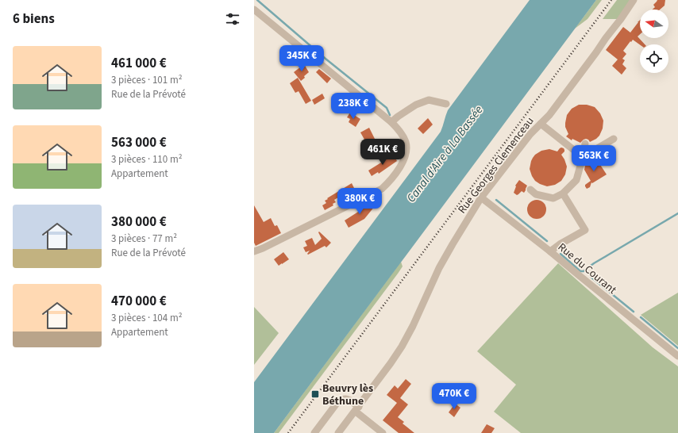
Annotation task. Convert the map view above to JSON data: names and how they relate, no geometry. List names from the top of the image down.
{
  "streets": {
    "street": ["Rue Georges Clemenceau", "Rue du Courant"]
  },
  "crossings": [
    ["Rue Georges Clemenceau", "Rue du Courant"]
  ],
  "water": ["Canal d'Aire à La Bassée"],
  "places": {
    "transit": ["Beuvry lès Béthune"]
  },
  "north": "left",
  "page": {
    "heading": "6 biens",
    "list": [
      {
        "name": "461 000 €",
        "note": "3 pièces · 101 m² · Rue de la Prévoté"
      },
      {
        "name": "563 000 €",
        "note": "3 pièces · 110 m² · Appartement"
      },
      {
        "name": "380 000 €",
        "note": "3 pièces · 77 m² · Rue de la Prévoté"
      },
      {
        "name": "470 000 €",
        "note": "3 pièces · 104 m² · Appartement"
      }
    ],
    "price": [
      "345K €",
      "238K €",
      "461K €",
      "563K €",
      "380K €",
      "470K €"
    ]
  }
}
